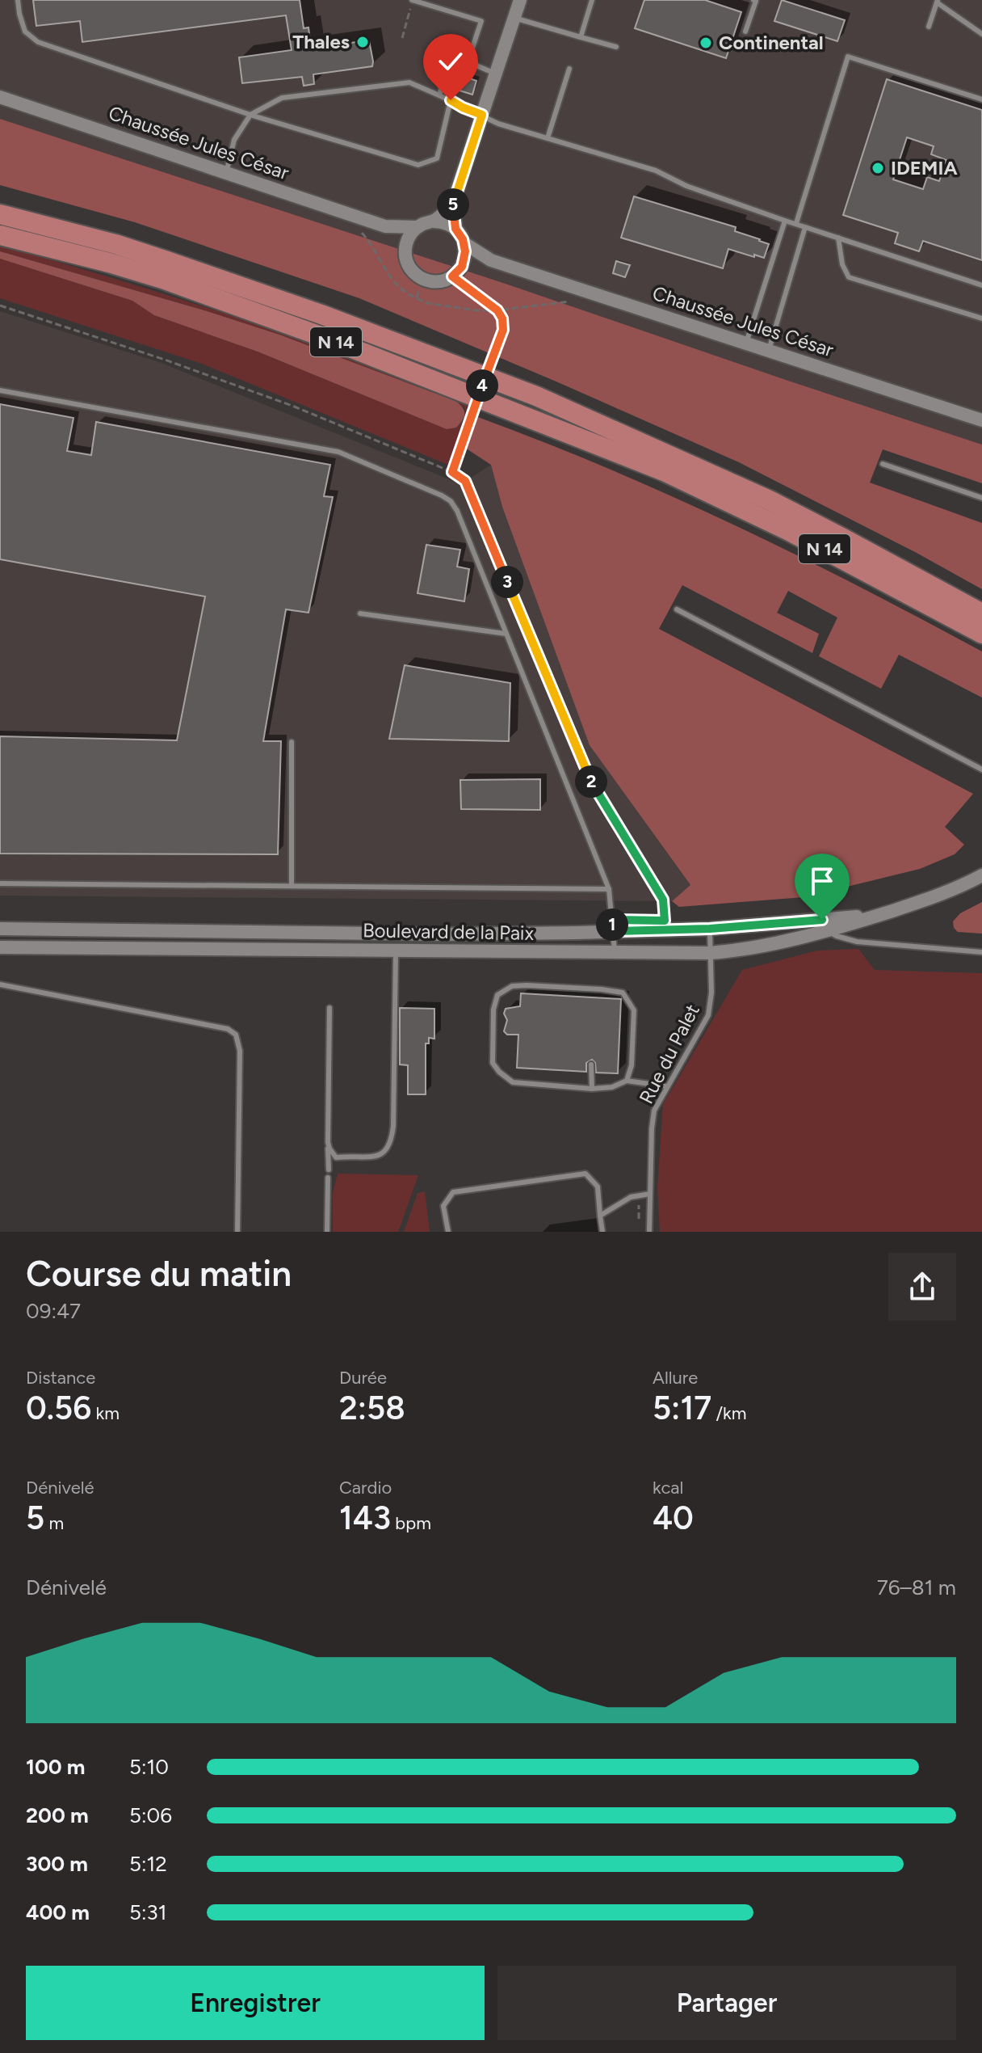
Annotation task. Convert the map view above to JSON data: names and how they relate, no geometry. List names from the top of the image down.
{
  "streets": {
    "highway": ["N 14"],
    "main road": ["Chaussée Jules César", "Boulevard de la Paix"],
    "lane": ["Rue du Palet"]
  },
  "crossings": [
    ["Boulevard de la Paix", "Rue du Palet"]
  ],
  "places": ["Thales", "Continental", "IDEMIA"],
  "page": {
    "pins": [
      "5",
      "4",
      "3",
      "2",
      "1"
    ],
    "heading": ["Course du matin", "09:47"],
    "stats": [
      ["Distance", "0.56 km"],
      ["Durée", "2:58"],
      ["Allure", "5:17 /km"],
      ["Dénivelé", "5 m"],
      ["Cardio", "143 bpm"],
      ["kcal", "40"]
    ],
    "chart": ["Dénivelé", "76–81 m"],
    "list": [
      {
        "name": "100 m",
        "note": "5:10"
      },
      {
        "name": "200 m",
        "note": "5:06"
      },
      {
        "name": "300 m",
        "note": "5:12"
      },
      {
        "name": "400 m",
        "note": "5:31"
      }
    ],
    "buttons": ["Enregistrer", "Partager"]
  }
}
